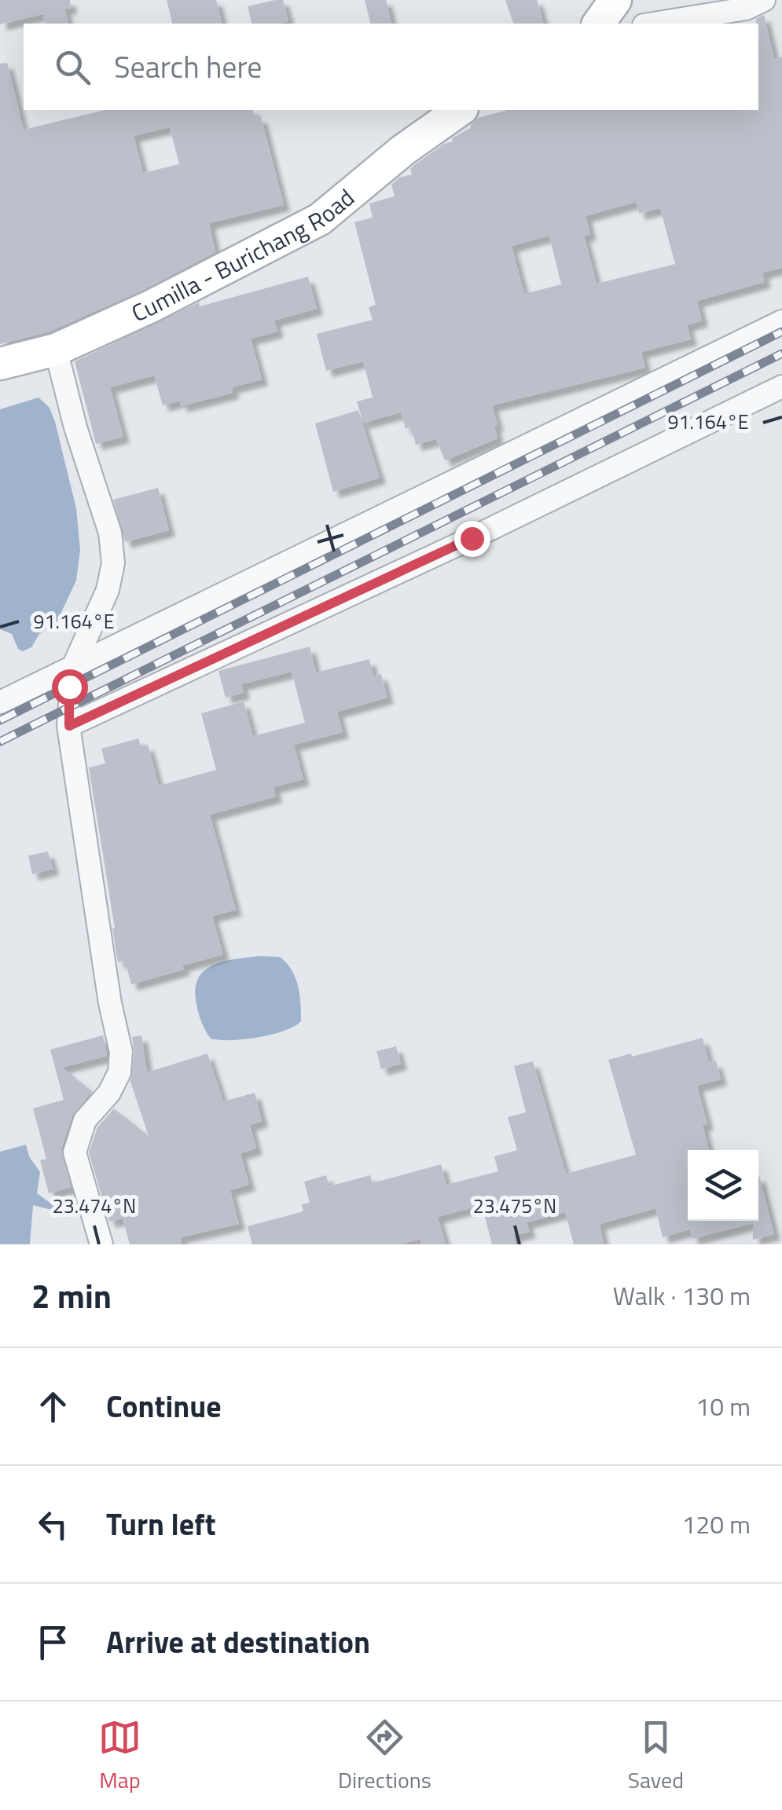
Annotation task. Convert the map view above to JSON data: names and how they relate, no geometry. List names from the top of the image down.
{
  "streets": {
    "main road": ["Cumilla - Burichang Road"]
  },
  "page": {
    "search": "Search here",
    "heading": ["2 min", "Walk · 130 m"],
    "list": [
      ["Continue", "10 m"],
      ["Turn left", "120 m"],
      "Arrive at destination"
    ],
    "nav": ["Map", "Directions", "Saved"]
  },
  "coordinates": ["91.164°E", "23.474°N", "23.475°N"]
}
